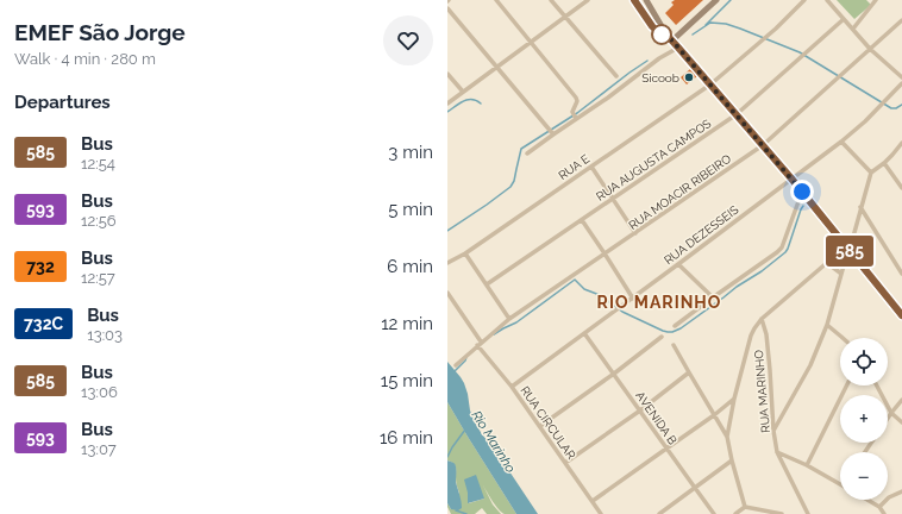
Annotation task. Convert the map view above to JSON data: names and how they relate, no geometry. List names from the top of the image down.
{
  "streets": {
    "street": [
      "RUA AUGUSTA CAMPOS",
      "RUA E",
      "RUA MOACIR RIBEIRO",
      "RUA DEZESSEIS",
      "RUA MARINHO",
      "AVENIDA B",
      "RUA CIRCULAR"
    ]
  },
  "crossings": [
    ["RUA MOACIR RIBEIRO", "RUA CIRCULAR"],
    ["RUA DEZESSEIS", "AVENIDA B"],
    ["RUA DEZESSEIS", "RUA CIRCULAR"]
  ],
  "districts": ["RIO MARINHO"],
  "water": ["Rio Marinho"],
  "places": ["Sicoob"],
  "lines": ["bus line 585"],
  "page": {
    "heading": [
      ["EMEF São Jorge", "Walk · 4 min · 280 m"],
      "Departures"
    ],
    "on_map": "585",
    "list": [
      {
        "mark": "585",
        "name": "Bus",
        "note": "12:54",
        "value": "3 min"
      },
      {
        "mark": "593",
        "name": "Bus",
        "note": "12:56",
        "value": "5 min"
      },
      {
        "mark": "732",
        "name": "Bus",
        "note": "12:57",
        "value": "6 min"
      },
      {
        "mark": "732C",
        "name": "Bus",
        "note": "13:03",
        "value": "12 min"
      },
      {
        "mark": "585",
        "name": "Bus",
        "note": "13:06",
        "value": "15 min"
      },
      {
        "mark": "593",
        "name": "Bus",
        "note": "13:07",
        "value": "16 min"
      }
    ],
    "map_buttons": ["+", "−"]
  }
}
